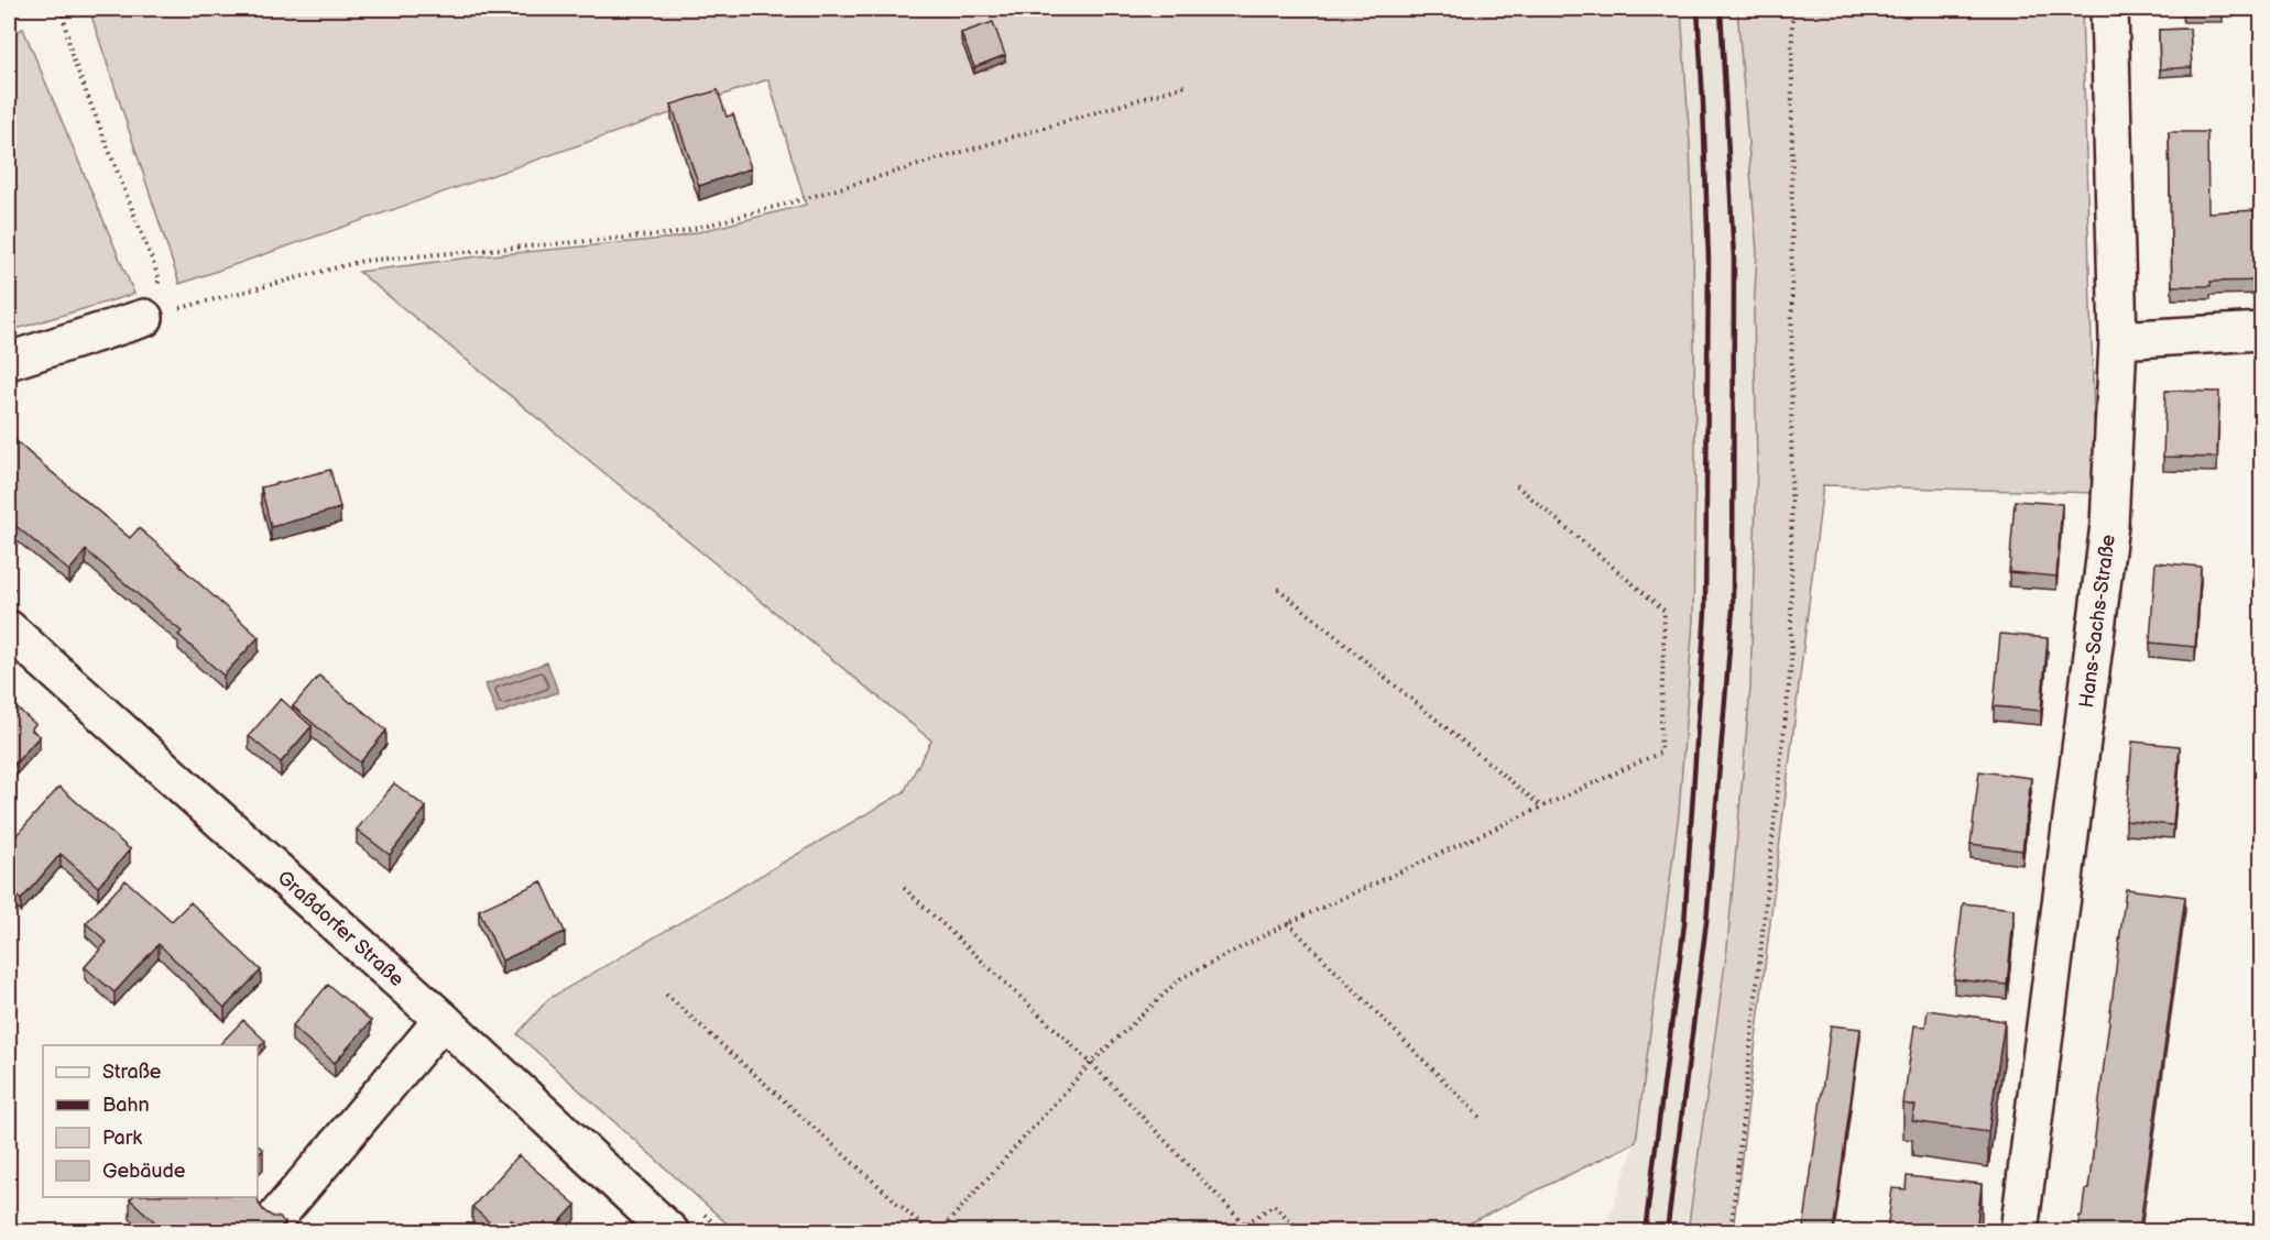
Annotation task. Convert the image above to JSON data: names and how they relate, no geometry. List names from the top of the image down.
{
  "streets": {
    "street": ["Hans-Sachs-Straße", "Graßdorfer Straße"]
  },
  "legend": [
    "Straße",
    "Bahn",
    "Park",
    "Gebäude"
  ]
}
